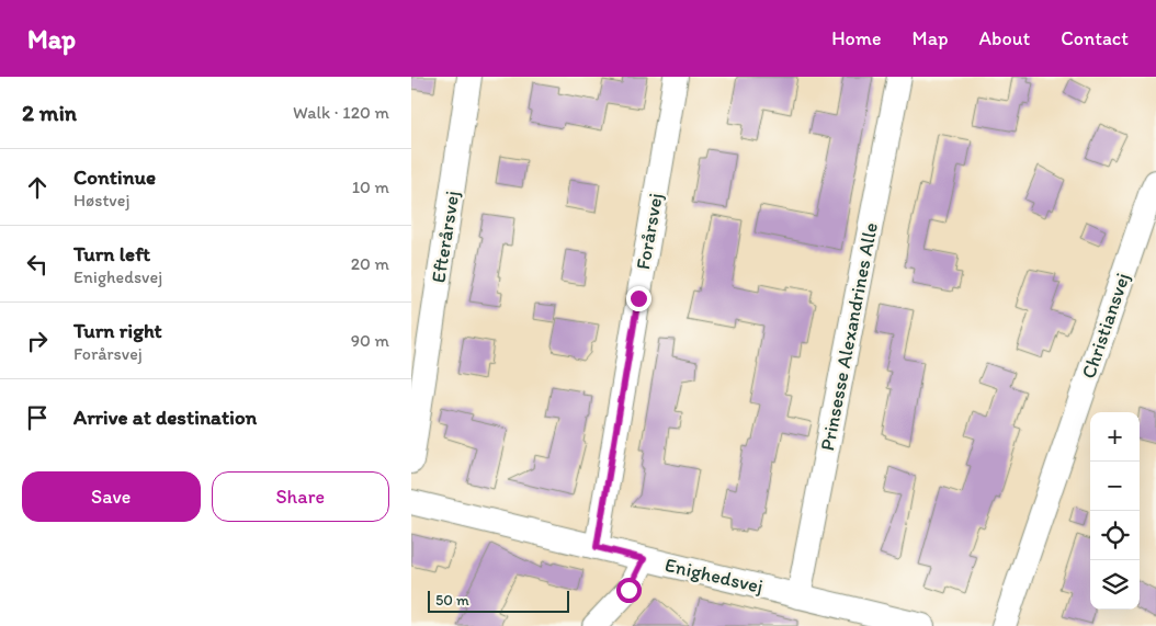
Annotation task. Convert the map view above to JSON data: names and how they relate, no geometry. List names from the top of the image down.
{
  "streets": {
    "street": [
      "Forårsvej",
      "Efterårsvej",
      "Christiansvej",
      "Prinsesse Alexandrines Alle",
      "Enighedsvej"
    ]
  },
  "crossings": [
    ["Forårsvej", "Enighedsvej"],
    ["Prinsesse Alexandrines Alle", "Enighedsvej"]
  ],
  "scale_bar": "50 m",
  "page": {
    "header": "Map",
    "nav": [
      "Home",
      "Map",
      "About",
      "Contact"
    ],
    "heading": ["2 min", "Walk · 120 m"],
    "list": [
      ["Continue", "Høstvej", "10 m"],
      ["Turn left", "Enighedsvej", "20 m"],
      ["Turn right", "Forårsvej", "90 m"],
      "Arrive at destination"
    ],
    "map_buttons": ["+", "−"],
    "buttons": ["Save", "Share"],
    "scale": "50 m"
  }
}
